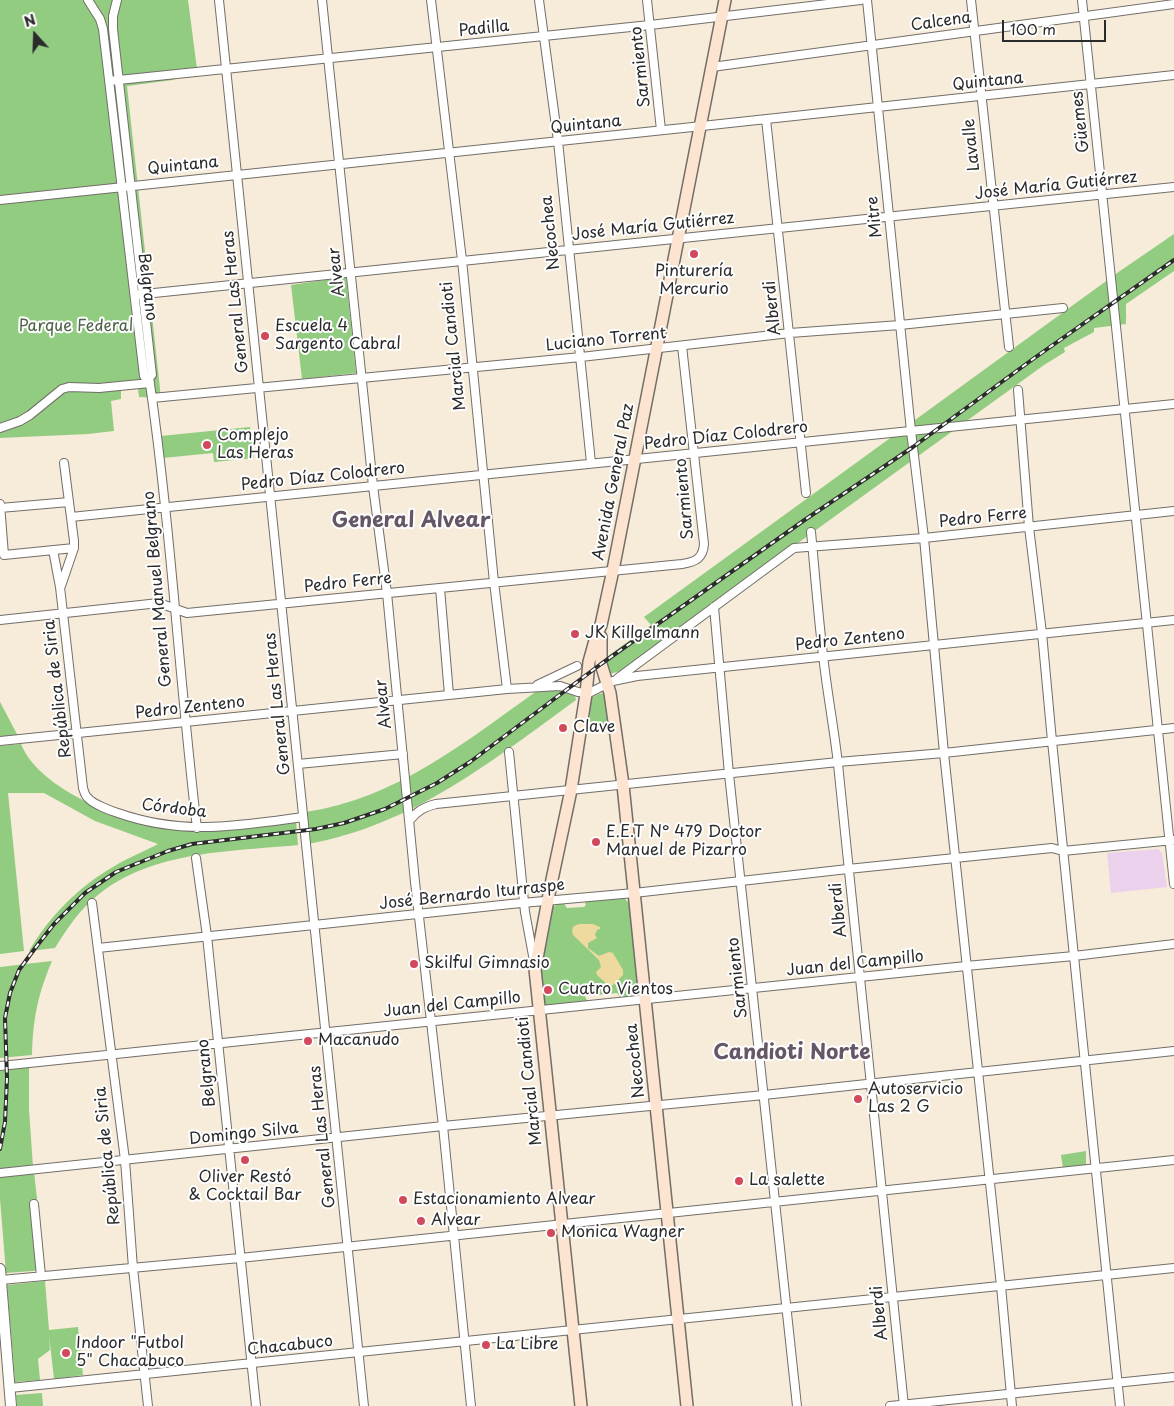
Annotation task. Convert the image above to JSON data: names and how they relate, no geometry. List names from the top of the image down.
{
  "streets": {
    "main road": ["Necochea", "Marcial Candioti", "Avenida General Paz"],
    "street": [
      "Calcena",
      "Padilla",
      "Sarmiento",
      "Quintana",
      "Güemes",
      "Lavalle",
      "José María Gutiérrez",
      "Mitre",
      "Alvear",
      "Belgrano",
      "General Las Heras",
      "Alberdi",
      "Luciano Torrent",
      "Pedro Díaz Colodrero",
      "Pedro Ferre",
      "General Manuel Belgrano",
      "Pedro Zenteno",
      "República de Siria",
      "Córdoba",
      "José Bernardo Iturraspe",
      "Juan del Campillo",
      "Domingo Silva",
      "Chacabuco"
    ]
  },
  "crossings": [
    ["Calcena", "Güemes"],
    ["Calcena", "Lavalle"],
    ["Calcena", "Mitre"],
    ["Calcena", "Avenida General Paz"],
    ["Padilla", "Sarmiento"],
    ["Padilla", "Necochea"],
    ["Padilla", "Alvear"],
    ["Padilla", "Belgrano"],
    ["Padilla", "General Las Heras"],
    ["Padilla", "Marcial Candioti"],
    ["Padilla", "Avenida General Paz"],
    ["Sarmiento", "Quintana"],
    ["Sarmiento", "Luciano Torrent"],
    ["Sarmiento", "Pedro Díaz Colodrero"],
    ["Sarmiento", "Pedro Ferre"],
    ["Sarmiento", "Pedro Zenteno"],
    ["Sarmiento", "José Bernardo Iturraspe"],
    ["Sarmiento", "Juan del Campillo"],
    ["Sarmiento", "Domingo Silva"],
    ["Sarmiento", "Chacabuco"],
    ["Quintana", "Güemes"],
    ["Quintana", "Lavalle"],
    ["Quintana", "Mitre"],
    ["Quintana", "Necochea"],
    ["Quintana", "Alvear"],
    ["Quintana", "Belgrano"],
    ["Quintana", "General Las Heras"],
    ["Quintana", "Alberdi"],
    ["Quintana", "Marcial Candioti"],
    ["Quintana", "Avenida General Paz"],
    ["Güemes", "José María Gutiérrez"],
    ["Güemes", "Pedro Díaz Colodrero"],
    ["Güemes", "Pedro Ferre"],
    ["Güemes", "Pedro Zenteno"],
    ["Güemes", "José Bernardo Iturraspe"],
    ["Lavalle", "José María Gutiérrez"],
    ["Lavalle", "Luciano Torrent"],
    ["José María Gutiérrez", "Mitre"],
    ["José María Gutiérrez", "Necochea"],
    ["José María Gutiérrez", "Alvear"],
    ["José María Gutiérrez", "Belgrano"],
    ["José María Gutiérrez", "General Las Heras"],
    ["José María Gutiérrez", "Alberdi"],
    ["José María Gutiérrez", "Marcial Candioti"],
    ["José María Gutiérrez", "Avenida General Paz"],
    ["Mitre", "Luciano Torrent"],
    ["Mitre", "Pedro Díaz Colodrero"],
    ["Mitre", "Pedro Ferre"],
    ["Mitre", "Pedro Zenteno"],
    ["Mitre", "José Bernardo Iturraspe"],
    ["Mitre", "Juan del Campillo"],
    ["Mitre", "Domingo Silva"],
    ["Mitre", "Chacabuco"],
    ["Necochea", "Luciano Torrent"],
    ["Necochea", "Pedro Díaz Colodrero"],
    ["Necochea", "Avenida General Paz"],
    ["Necochea", "Pedro Zenteno"],
    ["Necochea", "José Bernardo Iturraspe"],
    ["Necochea", "Juan del Campillo"],
    ["Necochea", "Domingo Silva"],
    ["Necochea", "Chacabuco"],
    ["Alvear", "Luciano Torrent"],
    ["Alvear", "Pedro Díaz Colodrero"],
    ["Alvear", "Pedro Ferre"],
    ["Alvear", "Pedro Zenteno"],
    ["Alvear", "José Bernardo Iturraspe"],
    ["Alvear", "Juan del Campillo"],
    ["Alvear", "Domingo Silva"],
    ["Alvear", "Chacabuco"],
    ["Belgrano", "General Manuel Belgrano"],
    ["Belgrano", "José Bernardo Iturraspe"],
    ["Belgrano", "Juan del Campillo"],
    ["Belgrano", "Domingo Silva"],
    ["Belgrano", "Chacabuco"],
    ["General Las Heras", "Luciano Torrent"],
    ["General Las Heras", "Pedro Díaz Colodrero"],
    ["General Las Heras", "Pedro Ferre"],
    ["General Las Heras", "Pedro Zenteno"],
    ["General Las Heras", "Córdoba"],
    ["General Las Heras", "José Bernardo Iturraspe"],
    ["General Las Heras", "Juan del Campillo"],
    ["General Las Heras", "Domingo Silva"],
    ["General Las Heras", "Chacabuco"],
    ["Alberdi", "Luciano Torrent"],
    ["Alberdi", "Pedro Díaz Colodrero"],
    ["Alberdi", "Pedro Ferre"],
    ["Alberdi", "Pedro Zenteno"],
    ["Alberdi", "José Bernardo Iturraspe"],
    ["Alberdi", "Juan del Campillo"],
    ["Alberdi", "Domingo Silva"],
    ["Alberdi", "Chacabuco"],
    ["Luciano Torrent", "Marcial Candioti"],
    ["Luciano Torrent", "Avenida General Paz"],
    ["Luciano Torrent", "General Manuel Belgrano"],
    ["Marcial Candioti", "Pedro Díaz Colodrero"],
    ["Marcial Candioti", "Avenida General Paz"],
    ["Marcial Candioti", "Pedro Ferre"],
    ["Marcial Candioti", "Pedro Zenteno"],
    ["Marcial Candioti", "José Bernardo Iturraspe"],
    ["Marcial Candioti", "Juan del Campillo"],
    ["Marcial Candioti", "Domingo Silva"],
    ["Marcial Candioti", "Chacabuco"],
    ["Pedro Díaz Colodrero", "Avenida General Paz"],
    ["Pedro Díaz Colodrero", "General Manuel Belgrano"],
    ["Pedro Díaz Colodrero", "República de Siria"],
    ["Avenida General Paz", "Pedro Ferre"],
    ["Avenida General Paz", "Pedro Zenteno"],
    ["Avenida General Paz", "José Bernardo Iturraspe"],
    ["Pedro Ferre", "General Manuel Belgrano"],
    ["Pedro Ferre", "República de Siria"],
    ["General Manuel Belgrano", "Pedro Zenteno"],
    ["General Manuel Belgrano", "Córdoba"],
    ["Pedro Zenteno", "República de Siria"],
    ["República de Siria", "Córdoba"],
    ["República de Siria", "José Bernardo Iturraspe"],
    ["República de Siria", "Juan del Campillo"],
    ["República de Siria", "Domingo Silva"],
    ["República de Siria", "Chacabuco"]
  ],
  "districts": ["General Alvear", "Candioti Norte"],
  "parks": ["Parque Federal"],
  "places": [
    "Pinturería Mercurio",
    "Escuela 4 Sargento Cabral",
    "Complejo Las Heras",
    "JK Killgelmann",
    "Clave",
    "E.E.T N° 479 Doctor Manuel de Pizarro",
    "Skilful Gimnasio",
    "Cuatro Vientos",
    "Macanudo",
    "Autoservicio Las 2 G",
    "Oliver Restó & Cocktail Bar",
    "La salette",
    "Estacionamiento Alvear",
    "Alvear",
    "Monica Wagner",
    "La Libre",
    "Indoor \"Futbol 5\" Chacabuco"
  ],
  "scale_bar": "100 m",
  "north": "top"
}
